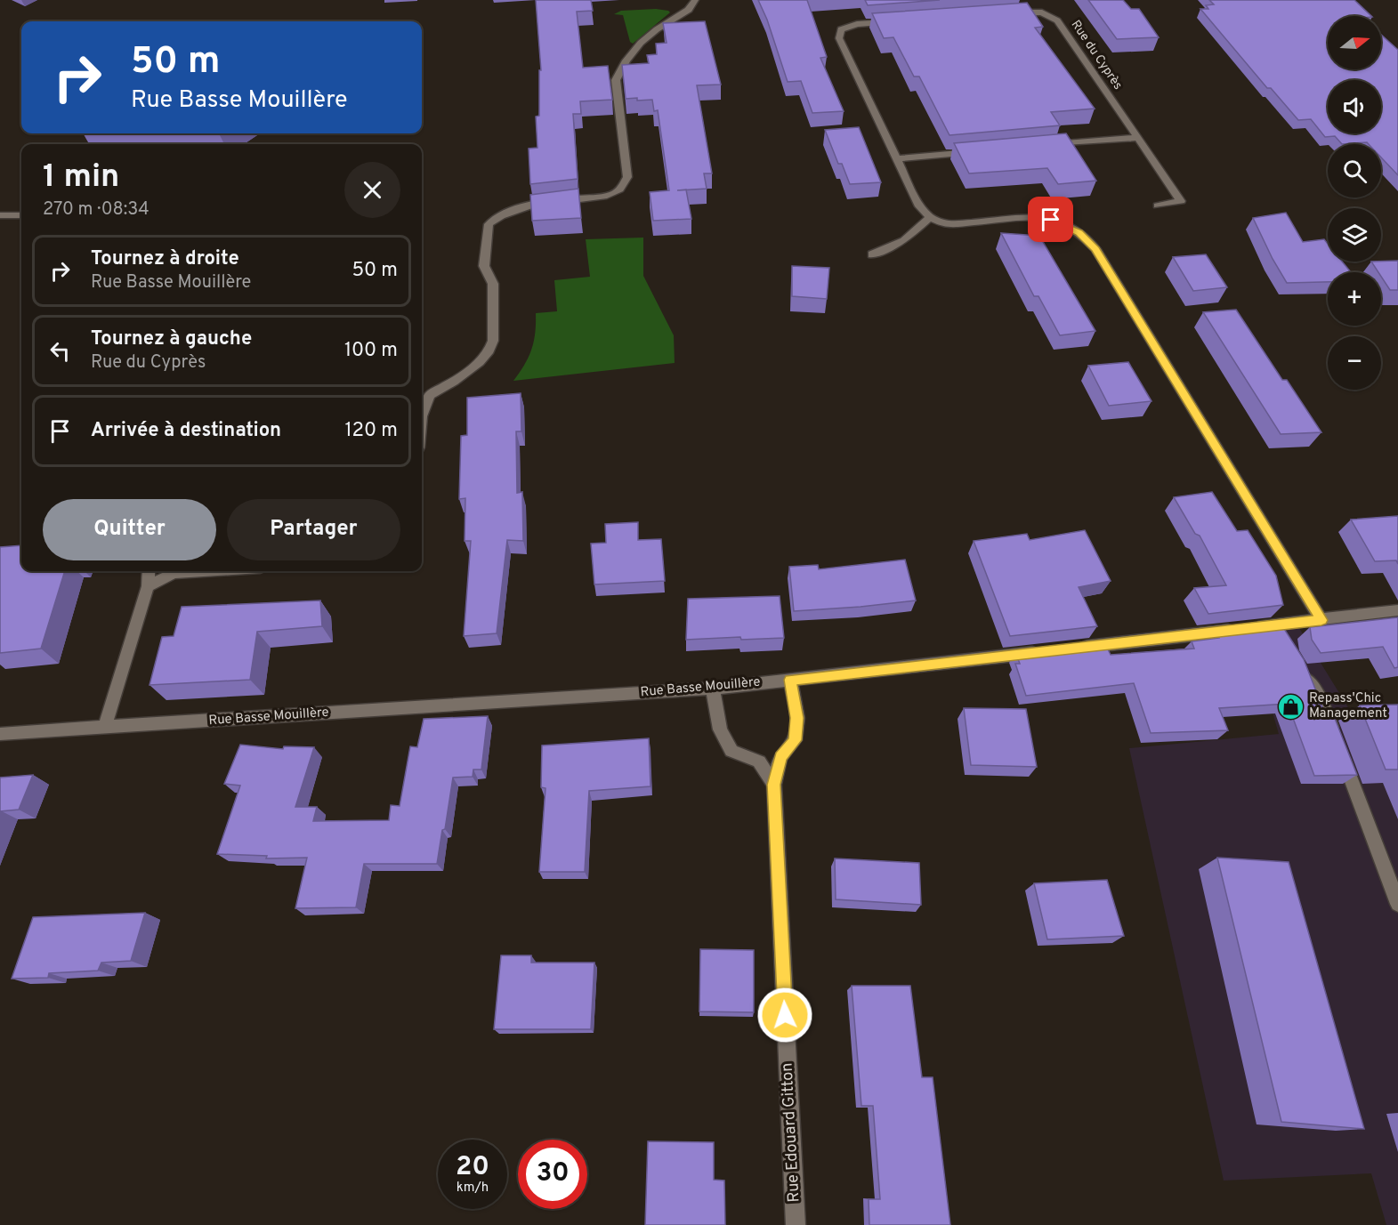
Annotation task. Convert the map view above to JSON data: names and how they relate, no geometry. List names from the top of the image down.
{
  "streets": {
    "street": ["Rue du Cyprès", "Rue Basse Mouillère", "Rue Edouard Gitton"]
  },
  "crossings": [
    ["Rue Basse Mouillère", "Rue Edouard Gitton"]
  ],
  "places": {
    "shop": ["Repass'Chic Management"]
  },
  "north": "right",
  "page": {
    "map_buttons": ["+", "−"],
    "turn": ["50 m", "Rue Basse Mouillère"],
    "heading": ["1 min", "270 m · 08:34"],
    "list": [
      {
        "name": "Tournez à droite",
        "note": "Rue Basse Mouillère",
        "value": "50 m"
      },
      {
        "name": "Tournez à gauche",
        "note": "Rue du Cyprès",
        "value": "100 m"
      },
      {
        "name": "Arrivée à destination",
        "value": "120 m"
      }
    ],
    "buttons": ["Quitter", "Partager"],
    "speed": "20 km/h",
    "limit": "30"
  }
}
